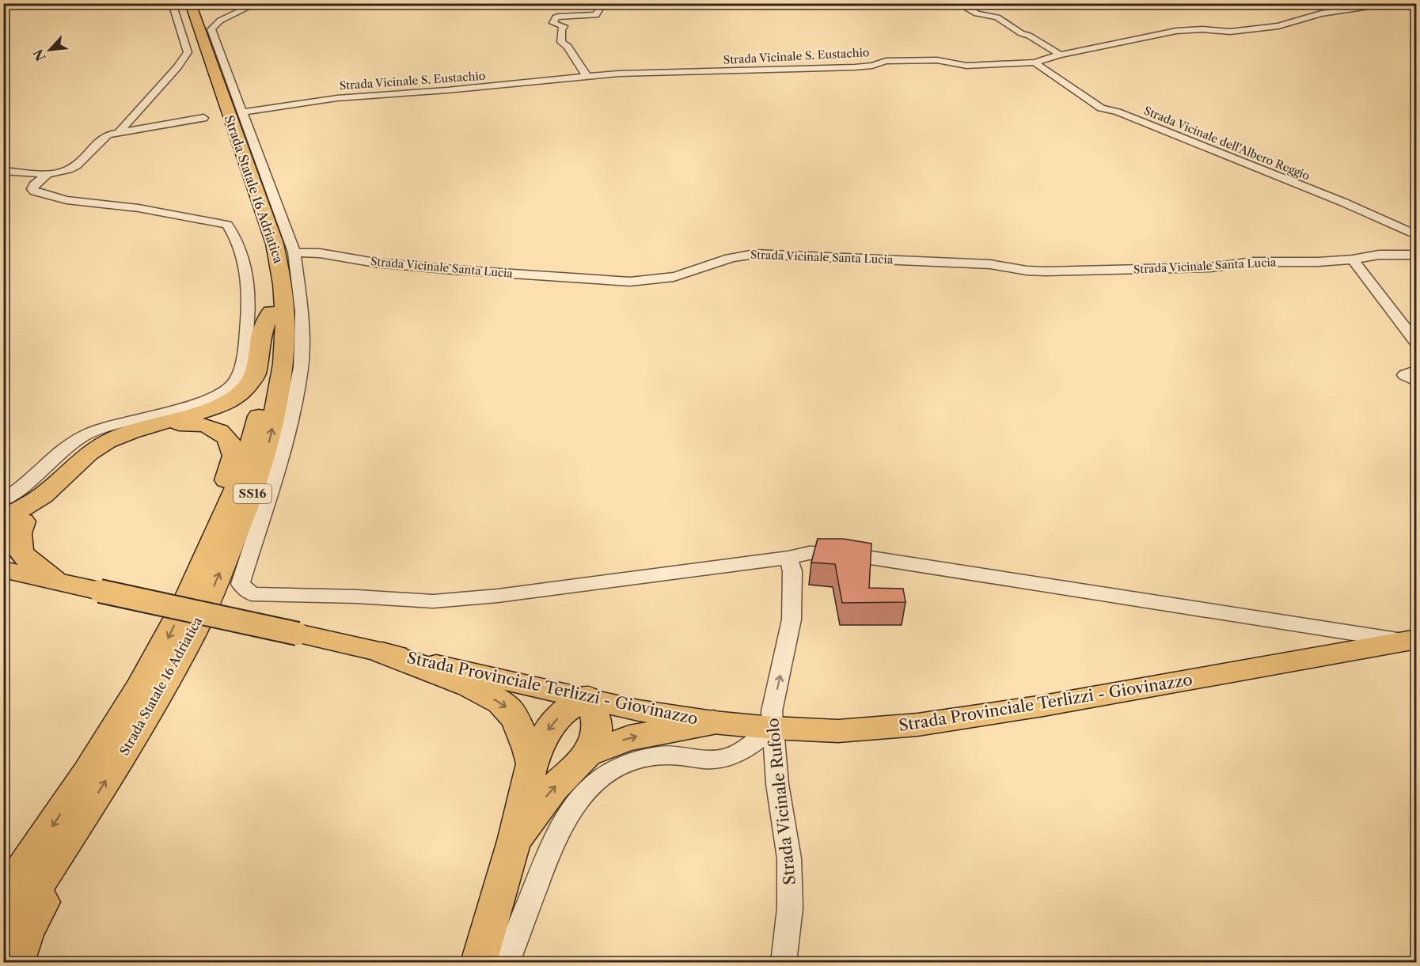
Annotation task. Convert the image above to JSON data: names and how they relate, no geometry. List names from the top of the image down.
{
  "streets": {
    "highway": ["Strada Statale 16 Adriatica", "SS16"],
    "main road": ["Strada Provinciale Terlizzi - Giovinazzo"],
    "street": [
      "Strada Vicinale S. Eustachio",
      "Strada Vicinale dell'Albero Reggio",
      "Strada Vicinale Santa Lucia",
      "Strada Vicinale Rufolo"
    ]
  },
  "crossings": [
    ["Strada Vicinale S. Eustachio", "Strada Vicinale dell'Albero Reggio"],
    ["Strada Provinciale Terlizzi - Giovinazzo", "Strada Vicinale Rufolo"]
  ],
  "one_way": ["Strada Vicinale Rufolo"],
  "north": "bottom left"
}
